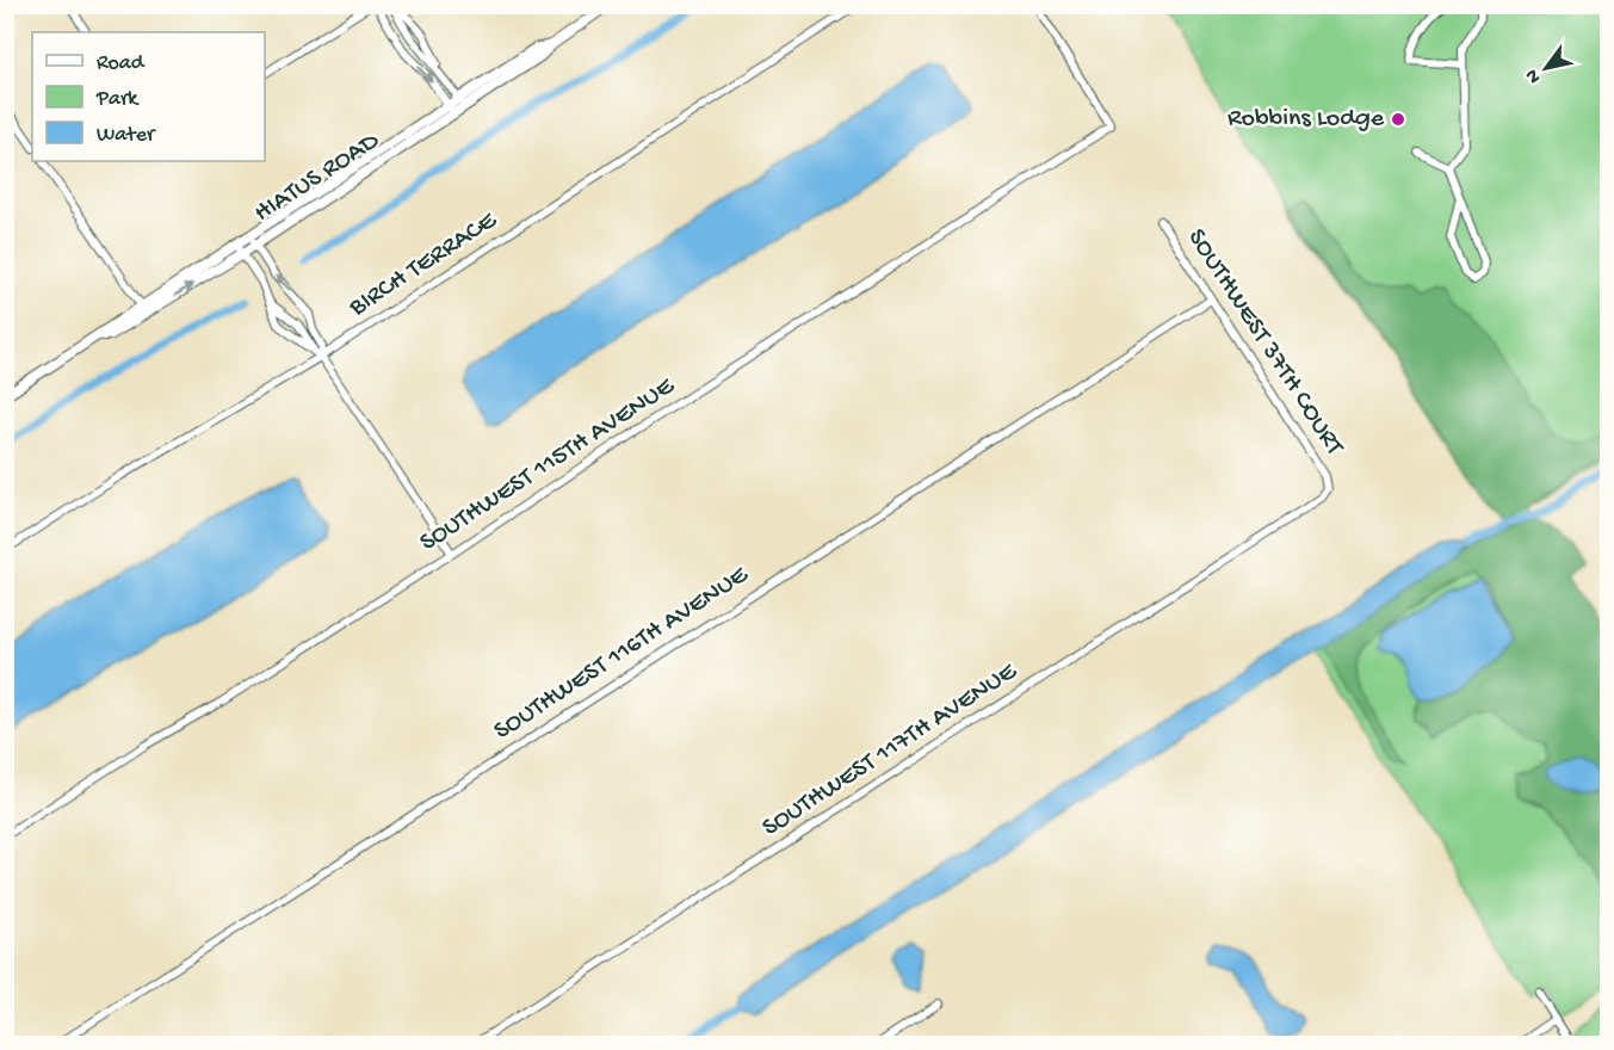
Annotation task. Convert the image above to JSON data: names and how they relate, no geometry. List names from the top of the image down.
{
  "streets": {
    "street": [
      "HIATUS ROAD",
      "BIRCH TERRACE",
      "SOUTHWEST 37TH COURT",
      "SOUTHWEST 115TH AVENUE",
      "SOUTHWEST 116TH AVENUE",
      "SOUTHWEST 117TH AVENUE"
    ]
  },
  "crossings": [
    ["SOUTHWEST 37TH COURT", "SOUTHWEST 116TH AVENUE"],
    ["SOUTHWEST 37TH COURT", "SOUTHWEST 117TH AVENUE"]
  ],
  "places": ["Robbins Lodge"],
  "legend": ["Road", "Park", "Water"],
  "north": "bottom left"
}
